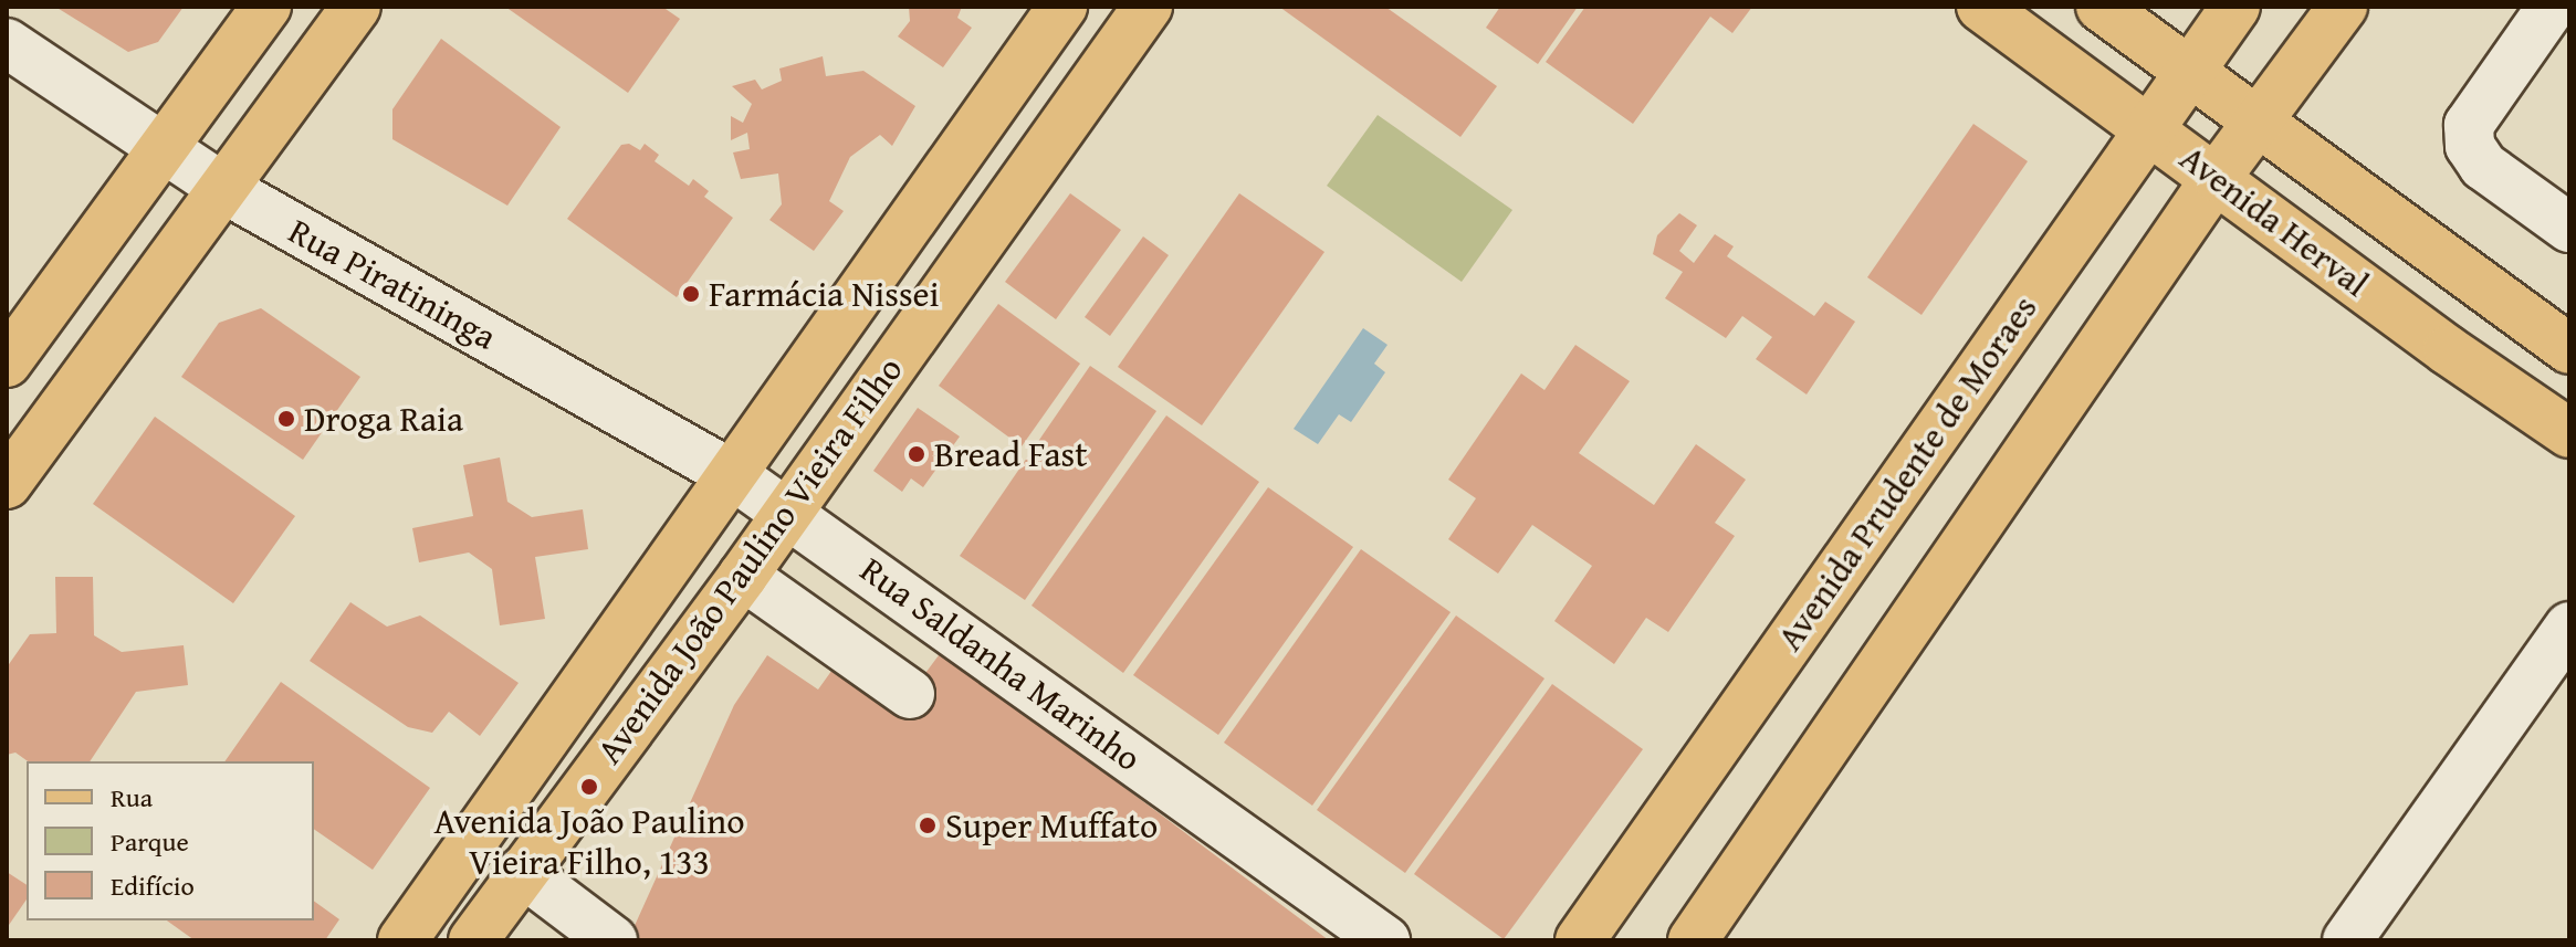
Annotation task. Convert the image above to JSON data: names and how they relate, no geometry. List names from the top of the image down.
{
  "streets": {
    "main road": ["Avenida Herval", "Avenida Prudente de Moraes", "Avenida João Paulino Vieira Filho"],
    "street": ["Rua Piratininga", "Rua Saldanha Marinho"]
  },
  "crossings": [
    ["Avenida Herval", "Avenida Prudente de Moraes"],
    ["Rua Piratininga", "Avenida João Paulino Vieira Filho"],
    ["Rua Piratininga", "Rua Saldanha Marinho"],
    ["Avenida João Paulino Vieira Filho", "Rua Saldanha Marinho"]
  ],
  "places": [
    "Farmácia Nissei",
    "Droga Raia",
    "Bread Fast",
    "Avenida João Paulino Vieira Filho, 133",
    "Super Muffato"
  ],
  "legend": ["Rua", "Parque", "Edifício"]
}
